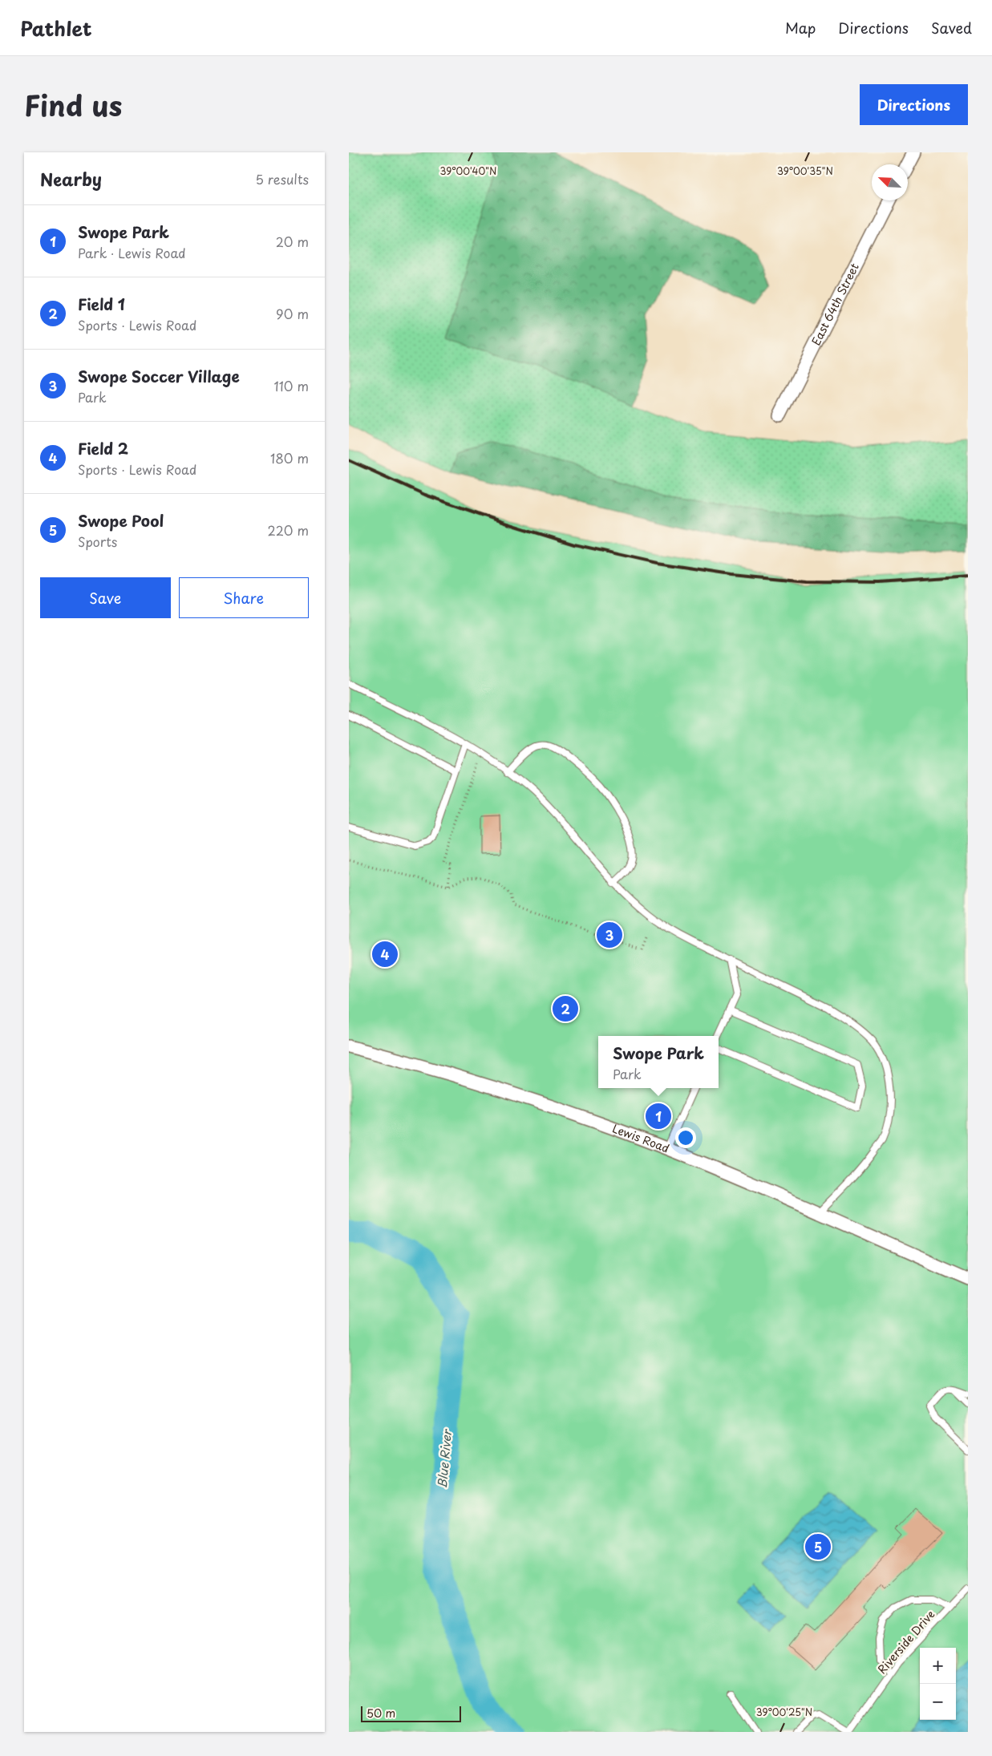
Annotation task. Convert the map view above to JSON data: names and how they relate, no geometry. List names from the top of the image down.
{
  "streets": {
    "street": ["East 64th Street", "Lewis Road"],
    "lane": ["Riverside Drive"]
  },
  "water": ["Blue River"],
  "scale_bar": "50 m",
  "north": "top left",
  "page": {
    "header": "Pathlet",
    "nav": ["Map", "Directions", "Saved"],
    "title": "Find us",
    "buttons": [
      "Directions",
      ["Save", "Share"]
    ],
    "heading": ["Nearby", "5 results"],
    "list": [
      {
        "mark": "1",
        "name": "Swope Park",
        "note": "Park · Lewis Road",
        "value": "20 m"
      },
      {
        "mark": "2",
        "name": "Field 1",
        "note": "Sports · Lewis Road",
        "value": "90 m"
      },
      {
        "mark": "3",
        "name": "Swope Soccer Village",
        "note": "Park",
        "value": "110 m"
      },
      {
        "mark": "4",
        "name": "Field 2",
        "note": "Sports · Lewis Road",
        "value": "180 m"
      },
      {
        "mark": "5",
        "name": "Swope Pool",
        "note": "Sports",
        "value": "220 m"
      }
    ],
    "pins": [
      "3",
      "4",
      "2",
      "1",
      "5"
    ],
    "popup": ["Swope Park", "Park"],
    "map_buttons": ["+", "−"],
    "scale": "50 m"
  },
  "coordinates": ["39°00'40\"N", "39°00'35\"N", "39°00'25\"N"]
}
